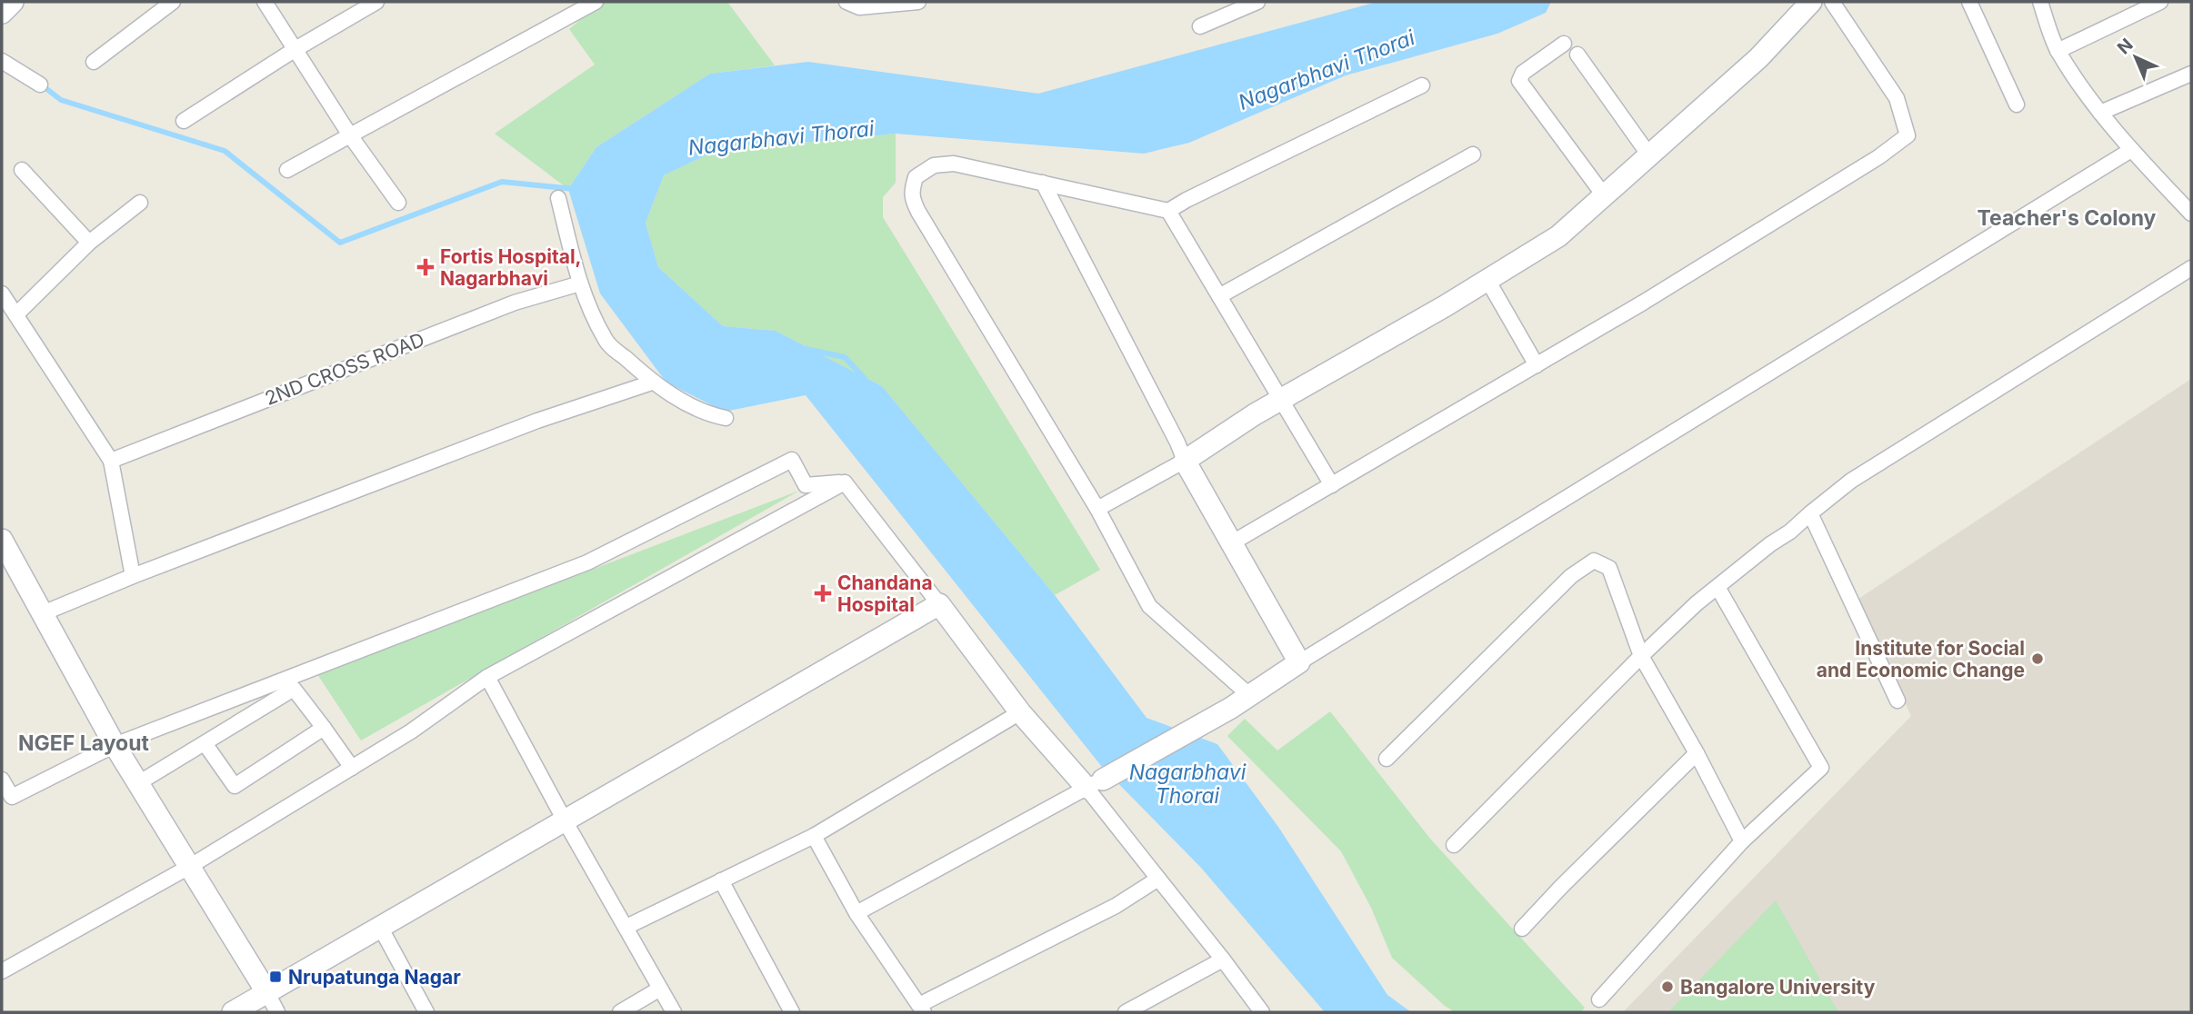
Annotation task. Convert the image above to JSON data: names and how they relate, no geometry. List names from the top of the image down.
{
  "streets": {
    "street": ["2ND CROSS ROAD"]
  },
  "districts": ["Teacher's Colony", "NGEF Layout"],
  "water": ["Nagarbhavi Thorai"],
  "places": {
    "health": ["Fortis Hospital, Nagarbhavi", "Chandana Hospital"],
    "other": ["Institute for Social and Economic Change", "Bangalore University"],
    "transit": ["Nrupatunga Nagar"]
  },
  "north": "top left"
}
